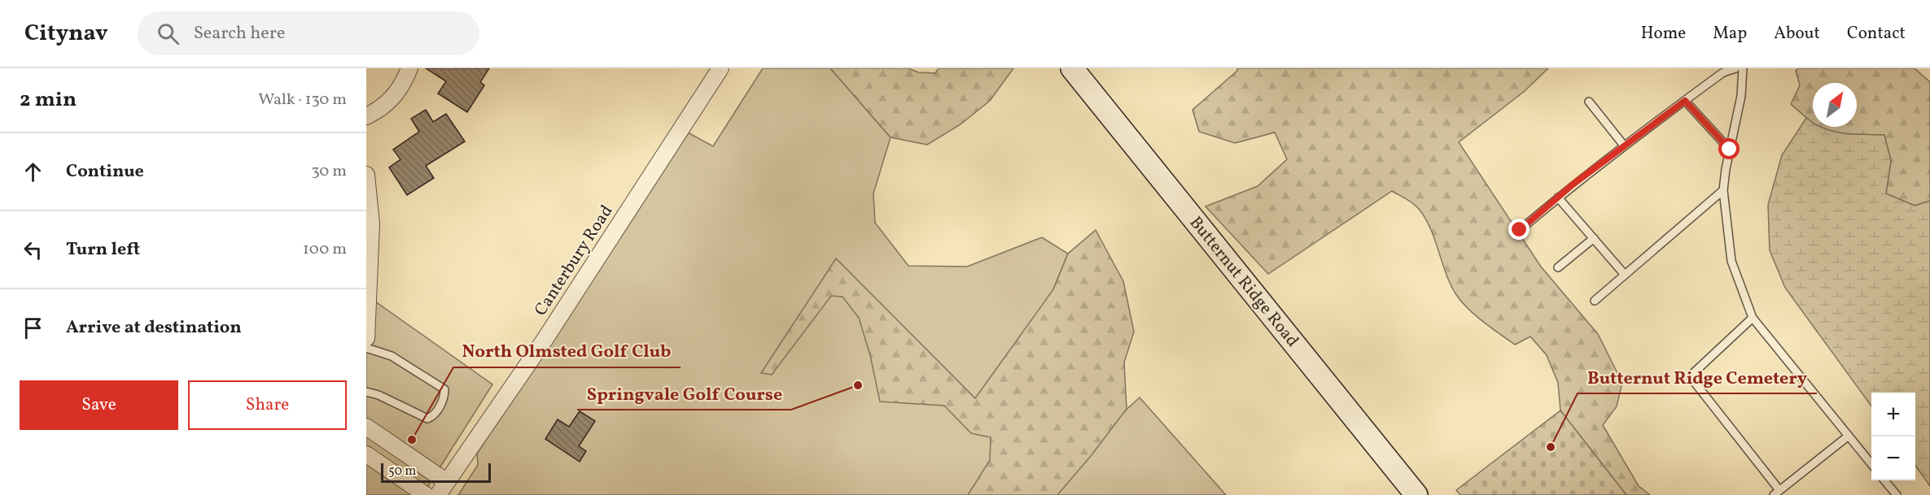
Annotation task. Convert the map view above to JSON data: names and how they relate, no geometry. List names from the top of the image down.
{
  "streets": {
    "street": ["Canterbury Road", "Butternut Ridge Road"]
  },
  "places": ["Springvale Golf Course", "North Olmsted Golf Club", "Butternut Ridge Cemetery"],
  "scale_bar": "50 m",
  "north": "top right",
  "page": {
    "header": "Citynav",
    "search": "Search here",
    "nav": [
      "Home",
      "Map",
      "About",
      "Contact"
    ],
    "heading": ["2 min", "Walk · 130 m"],
    "list": [
      ["Continue", "30 m"],
      ["Turn left", "100 m"],
      "Arrive at destination"
    ],
    "buttons": ["Save", "Share"],
    "map_buttons": ["+", "−"],
    "scale": "50 m"
  }
}
